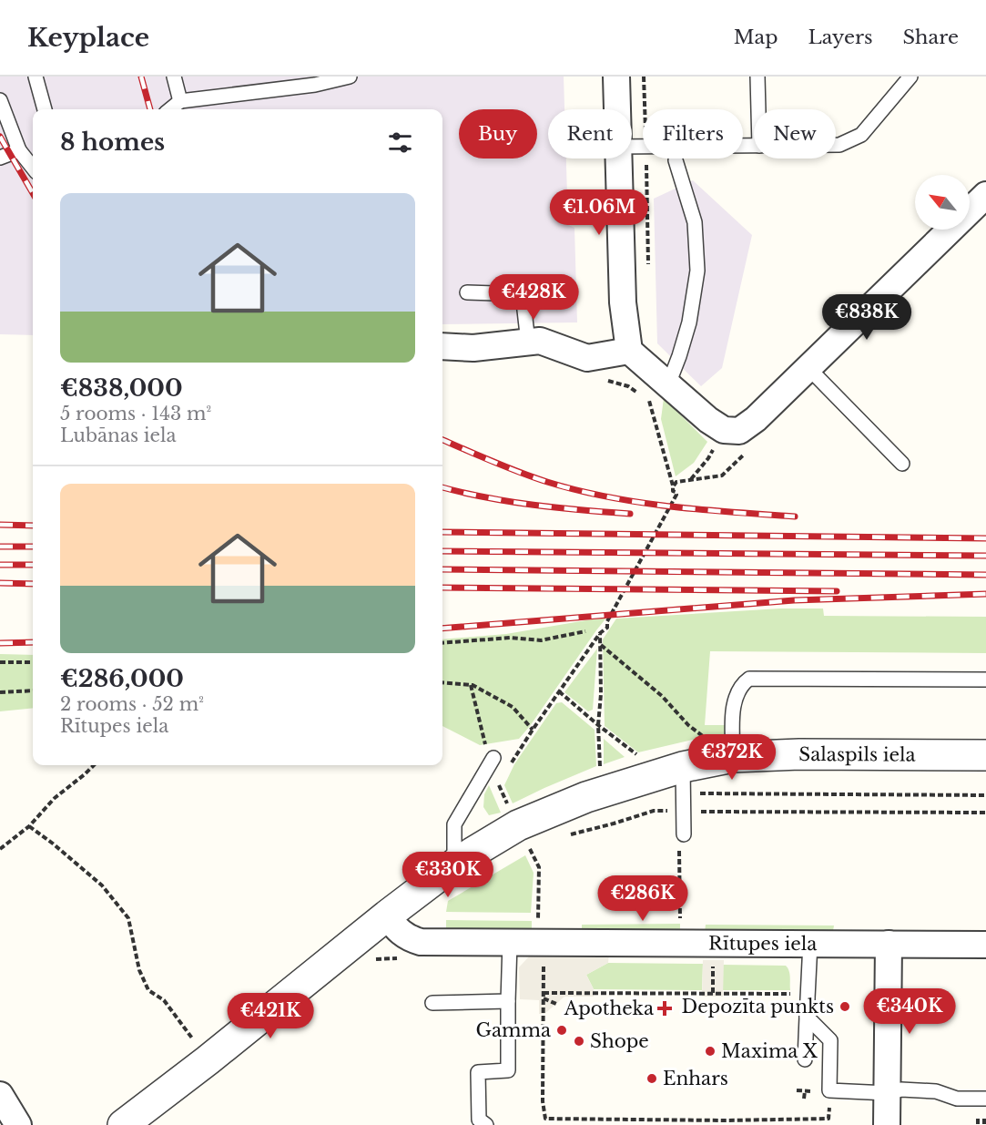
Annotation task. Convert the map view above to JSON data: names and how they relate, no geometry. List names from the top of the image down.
{
  "streets": {
    "street": ["Salaspils iela", "Rītupes iela"]
  },
  "crossings": [
    ["Salaspils iela", "Rītupes iela"]
  ],
  "places": {
    "other": [
      "Depozīta punkts",
      "Gamma",
      "Shope",
      "Maxima X",
      "Enhars"
    ],
    "health": ["Apotheka"]
  },
  "north": "top left",
  "page": {
    "header": "Keyplace",
    "nav": ["Map", "Layers", "Share"],
    "chip": [
      "Buy",
      "Rent",
      "Filters",
      "New"
    ],
    "heading": "8 homes",
    "list": [
      {
        "name": "€838,000",
        "note": "5 rooms · 143 m² · Lubānas iela"
      },
      {
        "name": "€286,000",
        "note": "2 rooms · 52 m² · Rītupes iela"
      }
    ],
    "price": [
      "€1.06M",
      "€428K",
      "€838K",
      "€372K",
      "€330K",
      "€286K",
      "€340K",
      "€421K"
    ]
  }
}
